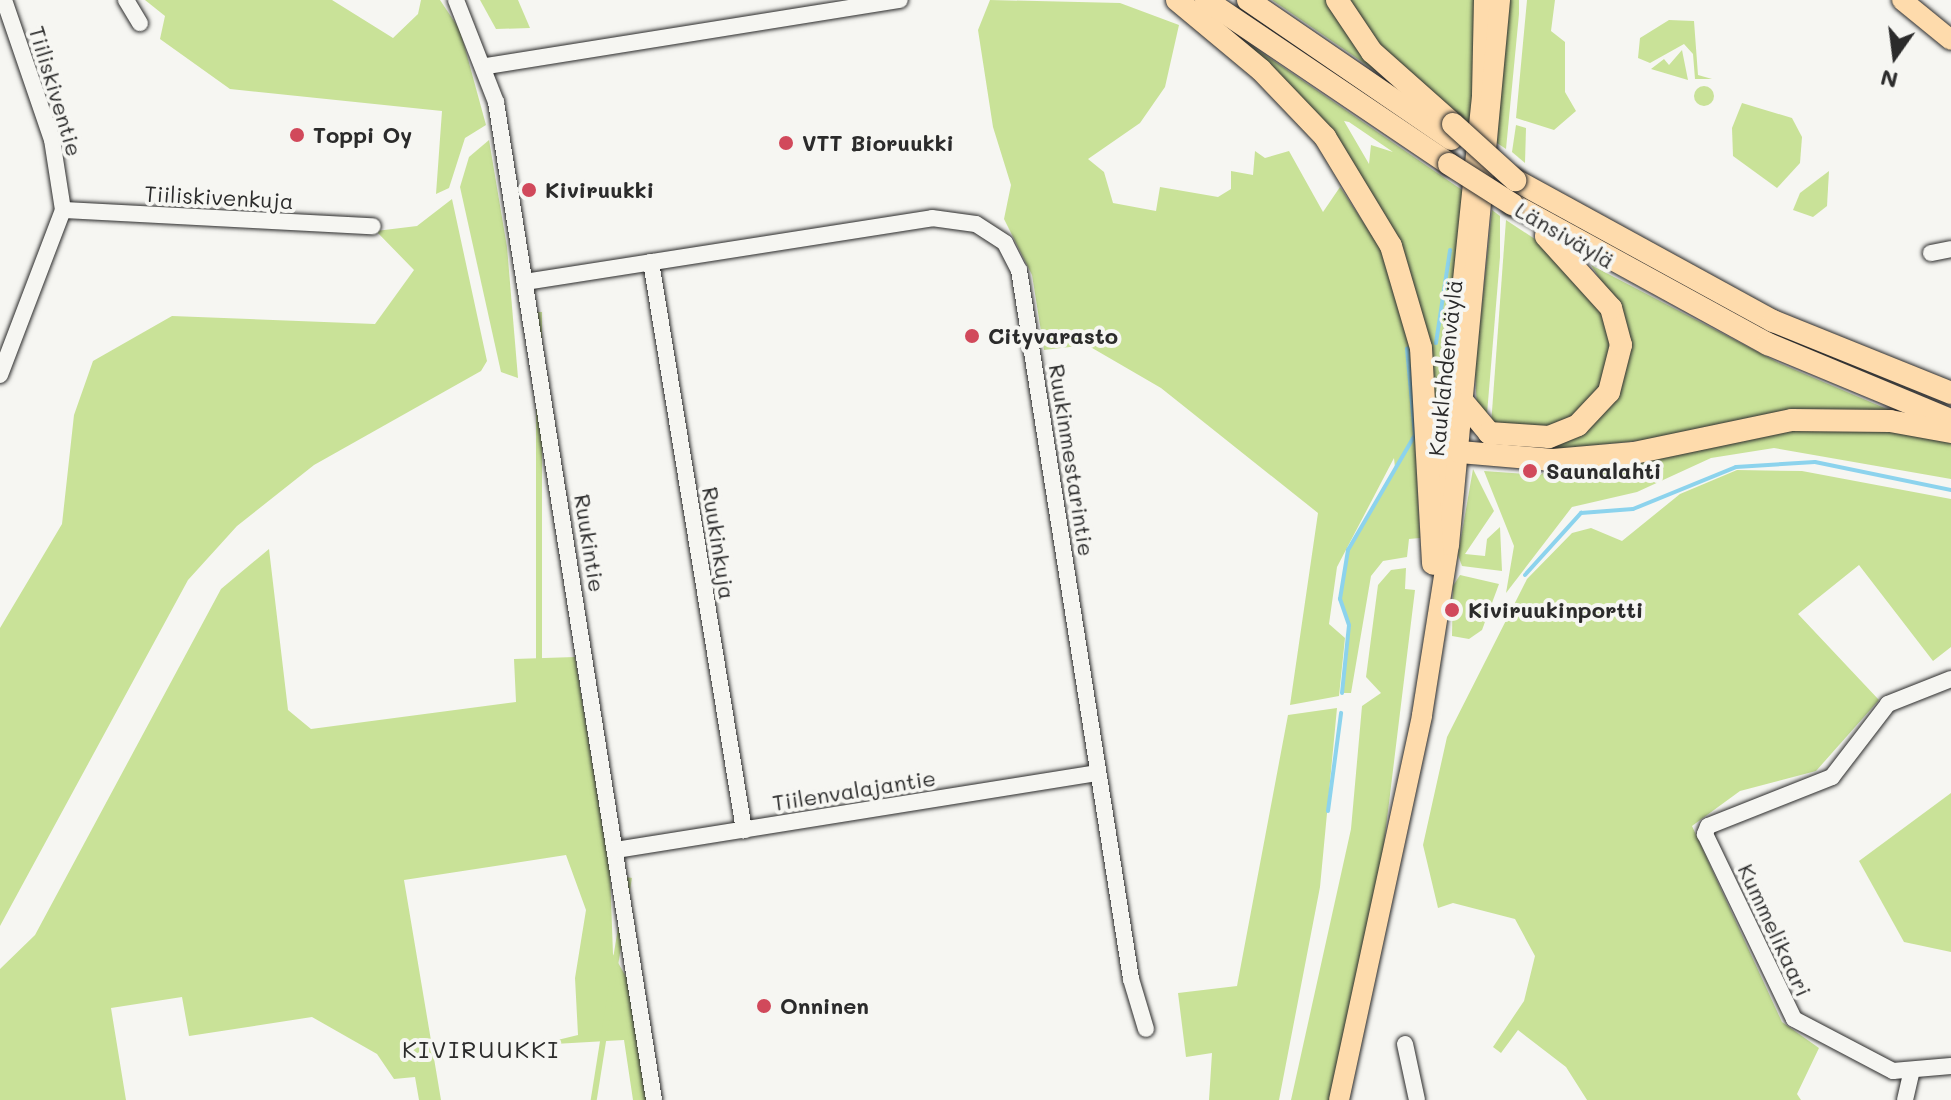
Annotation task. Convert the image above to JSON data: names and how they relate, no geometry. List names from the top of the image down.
{
  "streets": {
    "highway": ["Länsiväylä"],
    "main road": ["Kauklahdenväylä"],
    "street": [
      "Tiiliskiventie",
      "Tiiliskivenkuja",
      "Ruukinmestarintie",
      "Ruukintie",
      "Ruukinkuja",
      "Tiilenvalajantie",
      "Kummelikaari"
    ]
  },
  "crossings": [
    ["Tiiliskiventie", "Tiiliskivenkuja"],
    ["Ruukinmestarintie", "Ruukintie"],
    ["Ruukinmestarintie", "Ruukinkuja"],
    ["Ruukinmestarintie", "Tiilenvalajantie"],
    ["Ruukintie", "Tiilenvalajantie"],
    ["Ruukinkuja", "Tiilenvalajantie"]
  ],
  "districts": ["KIVIRUUKKI"],
  "places": [
    "Toppi Oy",
    "VTT Bioruukki",
    "Kiviruukki",
    "Cityvarasto",
    "Saunalahti",
    "Kiviruukinportti",
    "Onninen"
  ],
  "north": "bottom"
}
